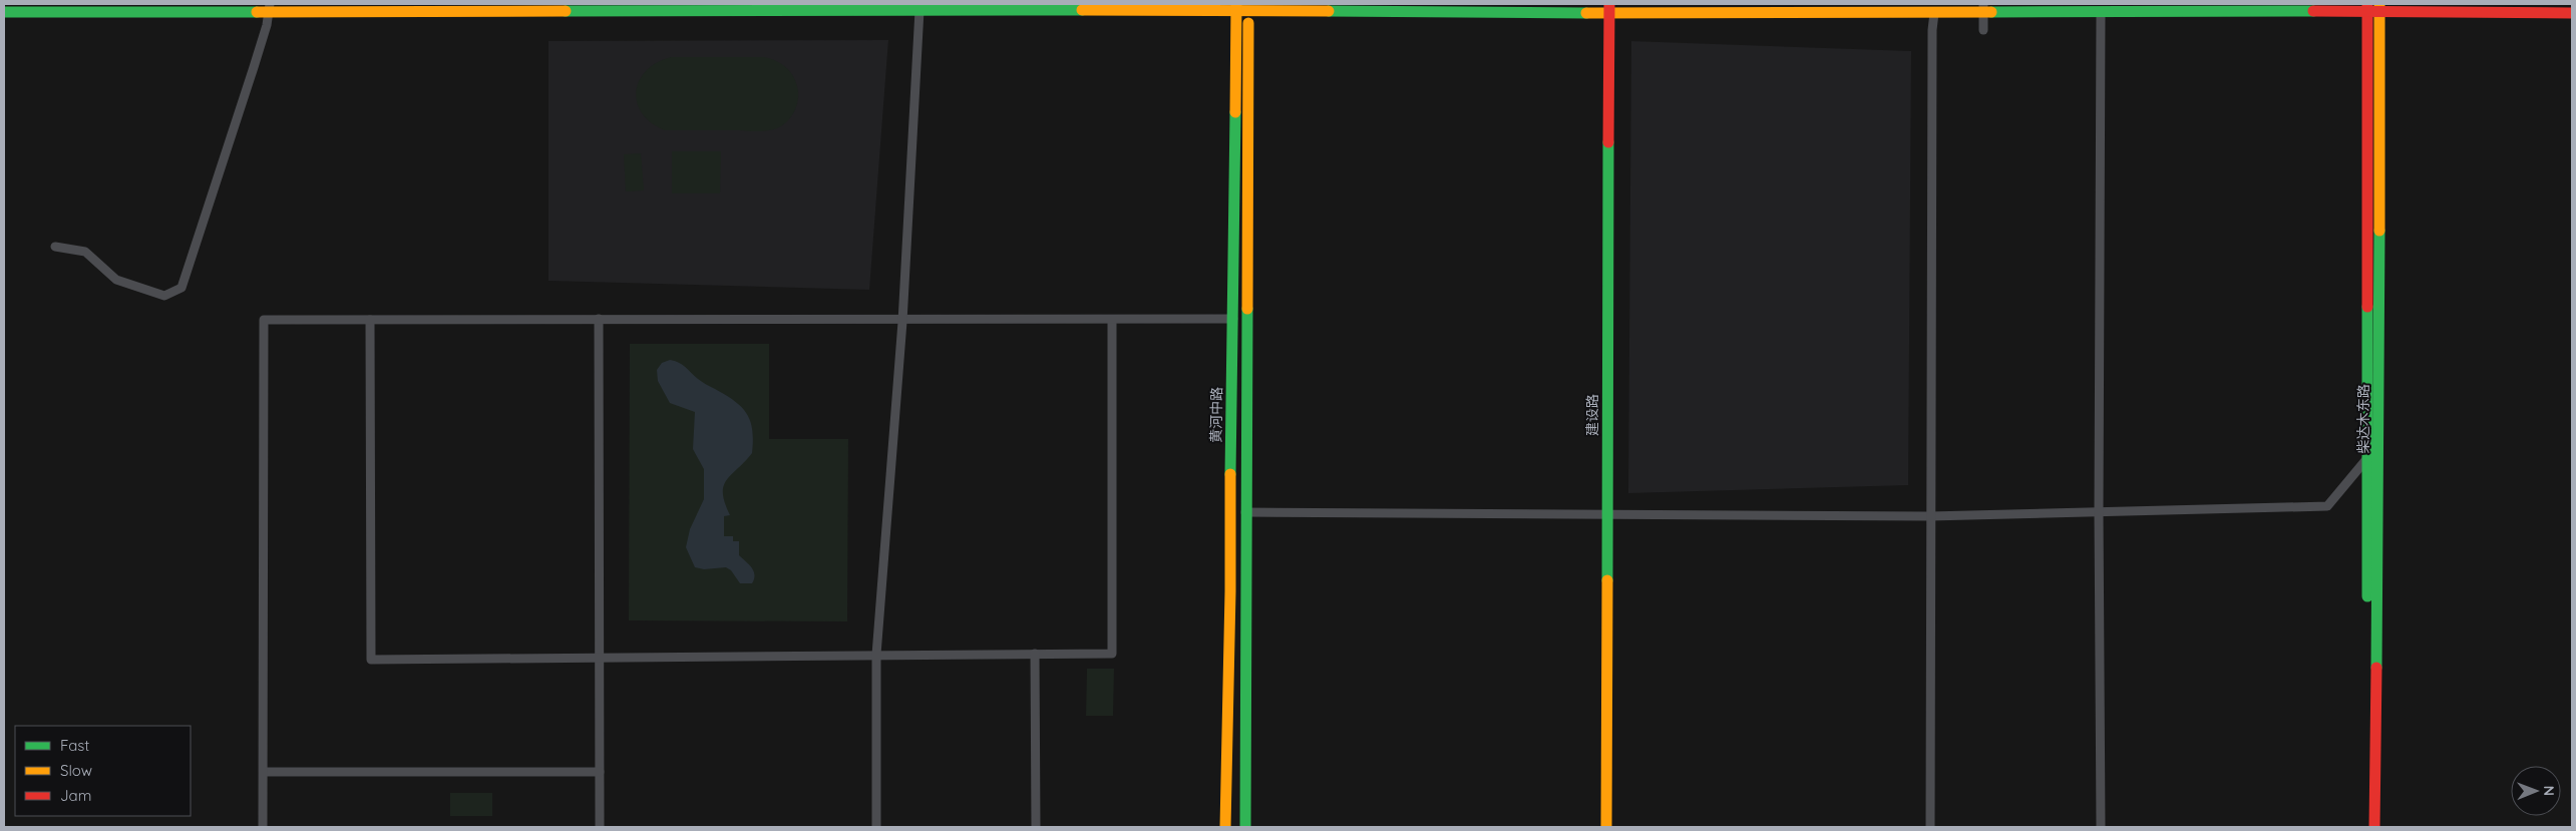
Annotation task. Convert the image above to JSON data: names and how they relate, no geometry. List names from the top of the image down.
{
  "streets": {
    "main road": ["黄河中路", "建设路", "柴达木东路"]
  },
  "legend": ["Fast", "Slow", "Jam"],
  "north": "right"
}
